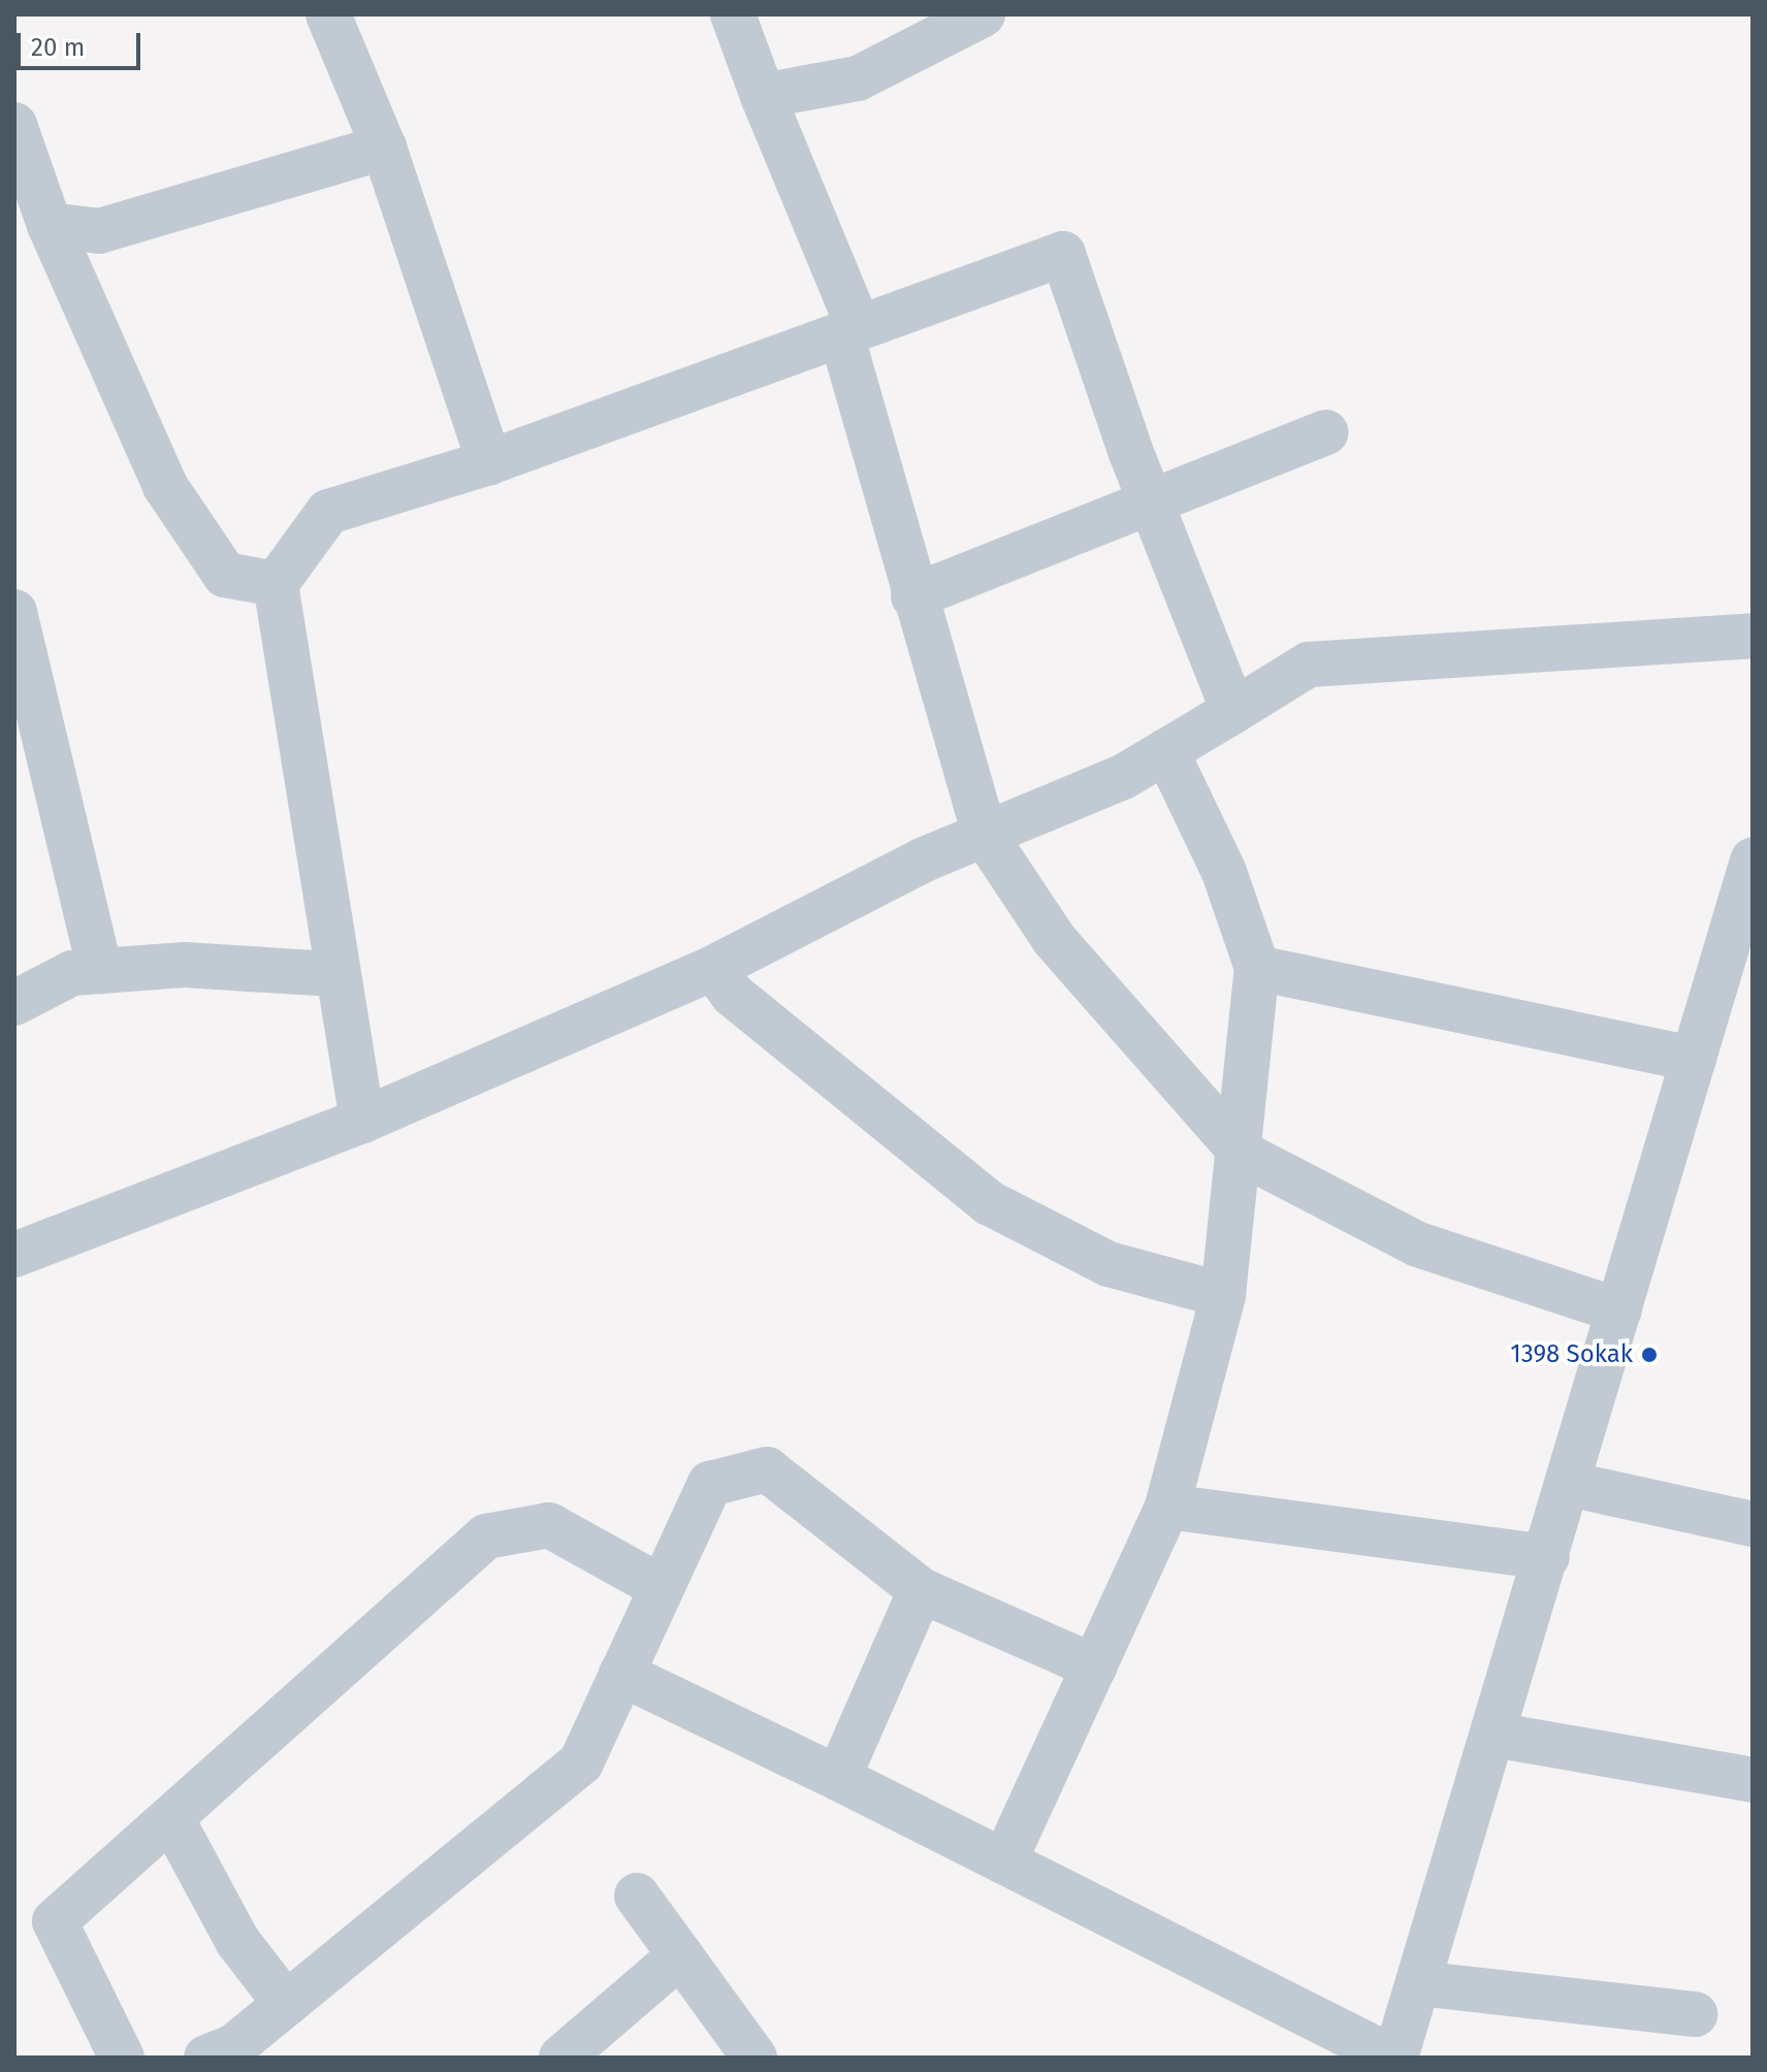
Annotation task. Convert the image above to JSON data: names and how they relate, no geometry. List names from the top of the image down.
{
  "places": ["1398 Sokak"],
  "scale_bar": "20 m"
}
